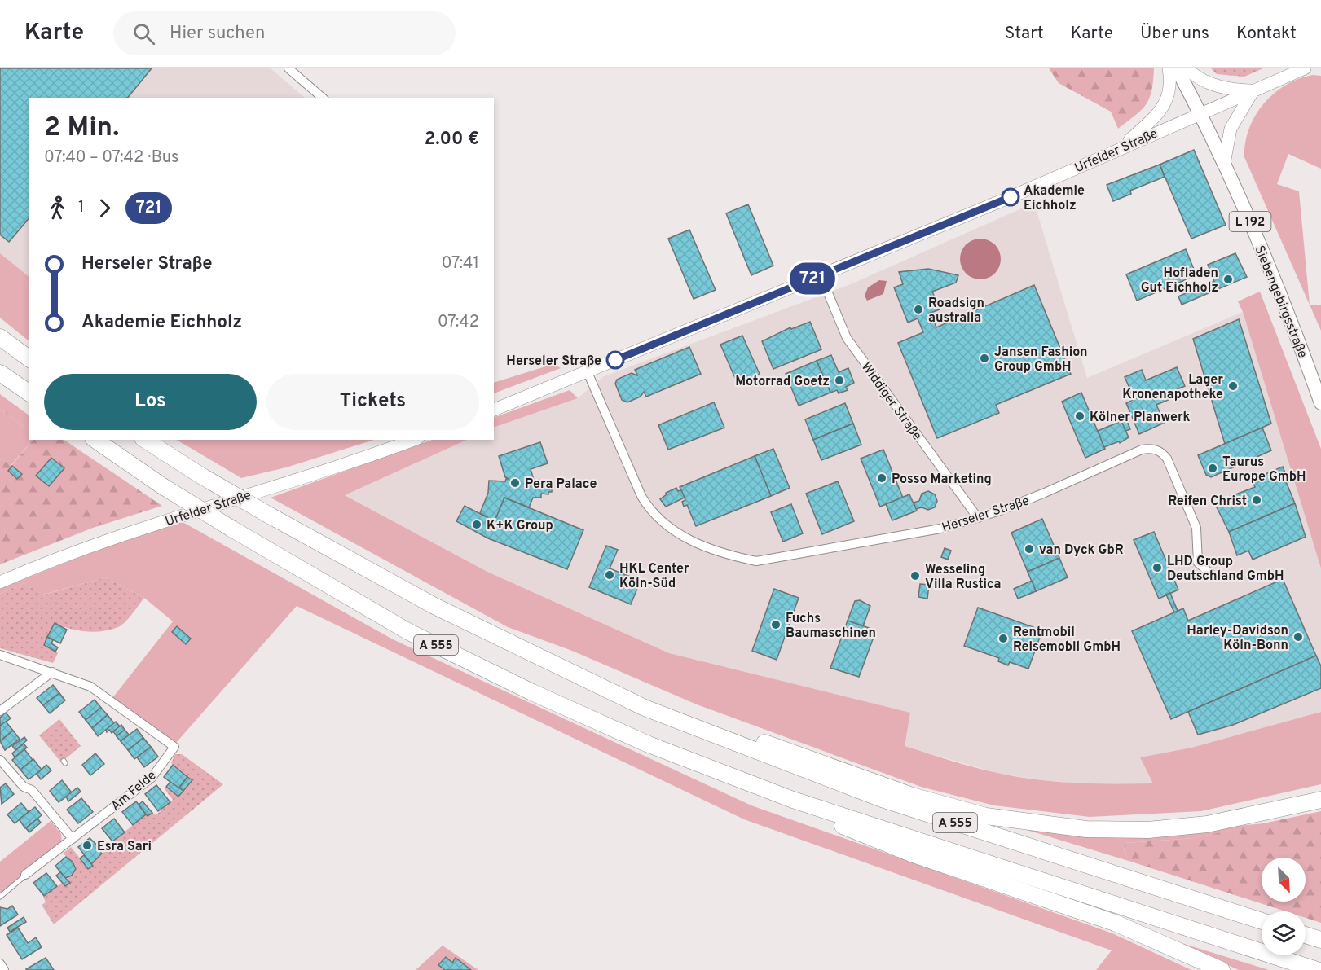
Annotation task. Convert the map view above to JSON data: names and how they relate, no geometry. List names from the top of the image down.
{
  "streets": {
    "highway": ["A 555"],
    "main road": ["Urfelder Straße", "L 192", "Siebengebirgsstraße"],
    "street": ["Widdiger Straße", "Herseler Straße", "Am Felde"]
  },
  "crossings": [
    ["Urfelder Straße", "Siebengebirgsstraße"],
    ["Urfelder Straße", "Widdiger Straße"],
    ["Urfelder Straße", "Herseler Straße"],
    ["Widdiger Straße", "Herseler Straße"]
  ],
  "places": [
    "Akademie Eichholz",
    "Hofladen Gut Eichholz",
    "Roadsign australia",
    "Jansen Fashion Group GmbH",
    "Herseler Straße",
    "Motorrad Goetz",
    "Lager Kronenapotheke",
    "Kölner Planwerk",
    "Taurus Europe GmbH",
    "Posso Marketing",
    "Pera Palace",
    "Reifen Christ",
    "K+K Group",
    "van Dyck GbR",
    "LHD Group Deutschland GmbH",
    "HKL Center Köln-Süd",
    "Wesseling Villa Rustica",
    "Fuchs Baumaschinen",
    "Harley-Davidson Köln-Bonn",
    "Rentmobil Reisemobil GmbH",
    "Esra Sari"
  ],
  "lines": ["bus line 721"],
  "north": "bottom right",
  "page": {
    "header": "Karte",
    "search": "Hier suchen",
    "nav": [
      "Start",
      "Karte",
      "Über uns",
      "Kontakt"
    ],
    "on_map": "721",
    "heading": ["2 Min.", "07:40 – 07:42 · Bus", "2.00 €"],
    "legs": ["1", "721"],
    "list": [
      {
        "name": "Herseler Straße",
        "value": "07:41"
      },
      {
        "name": "Akademie Eichholz",
        "value": "07:42"
      }
    ],
    "buttons": ["Los", "Tickets"]
  }
}
